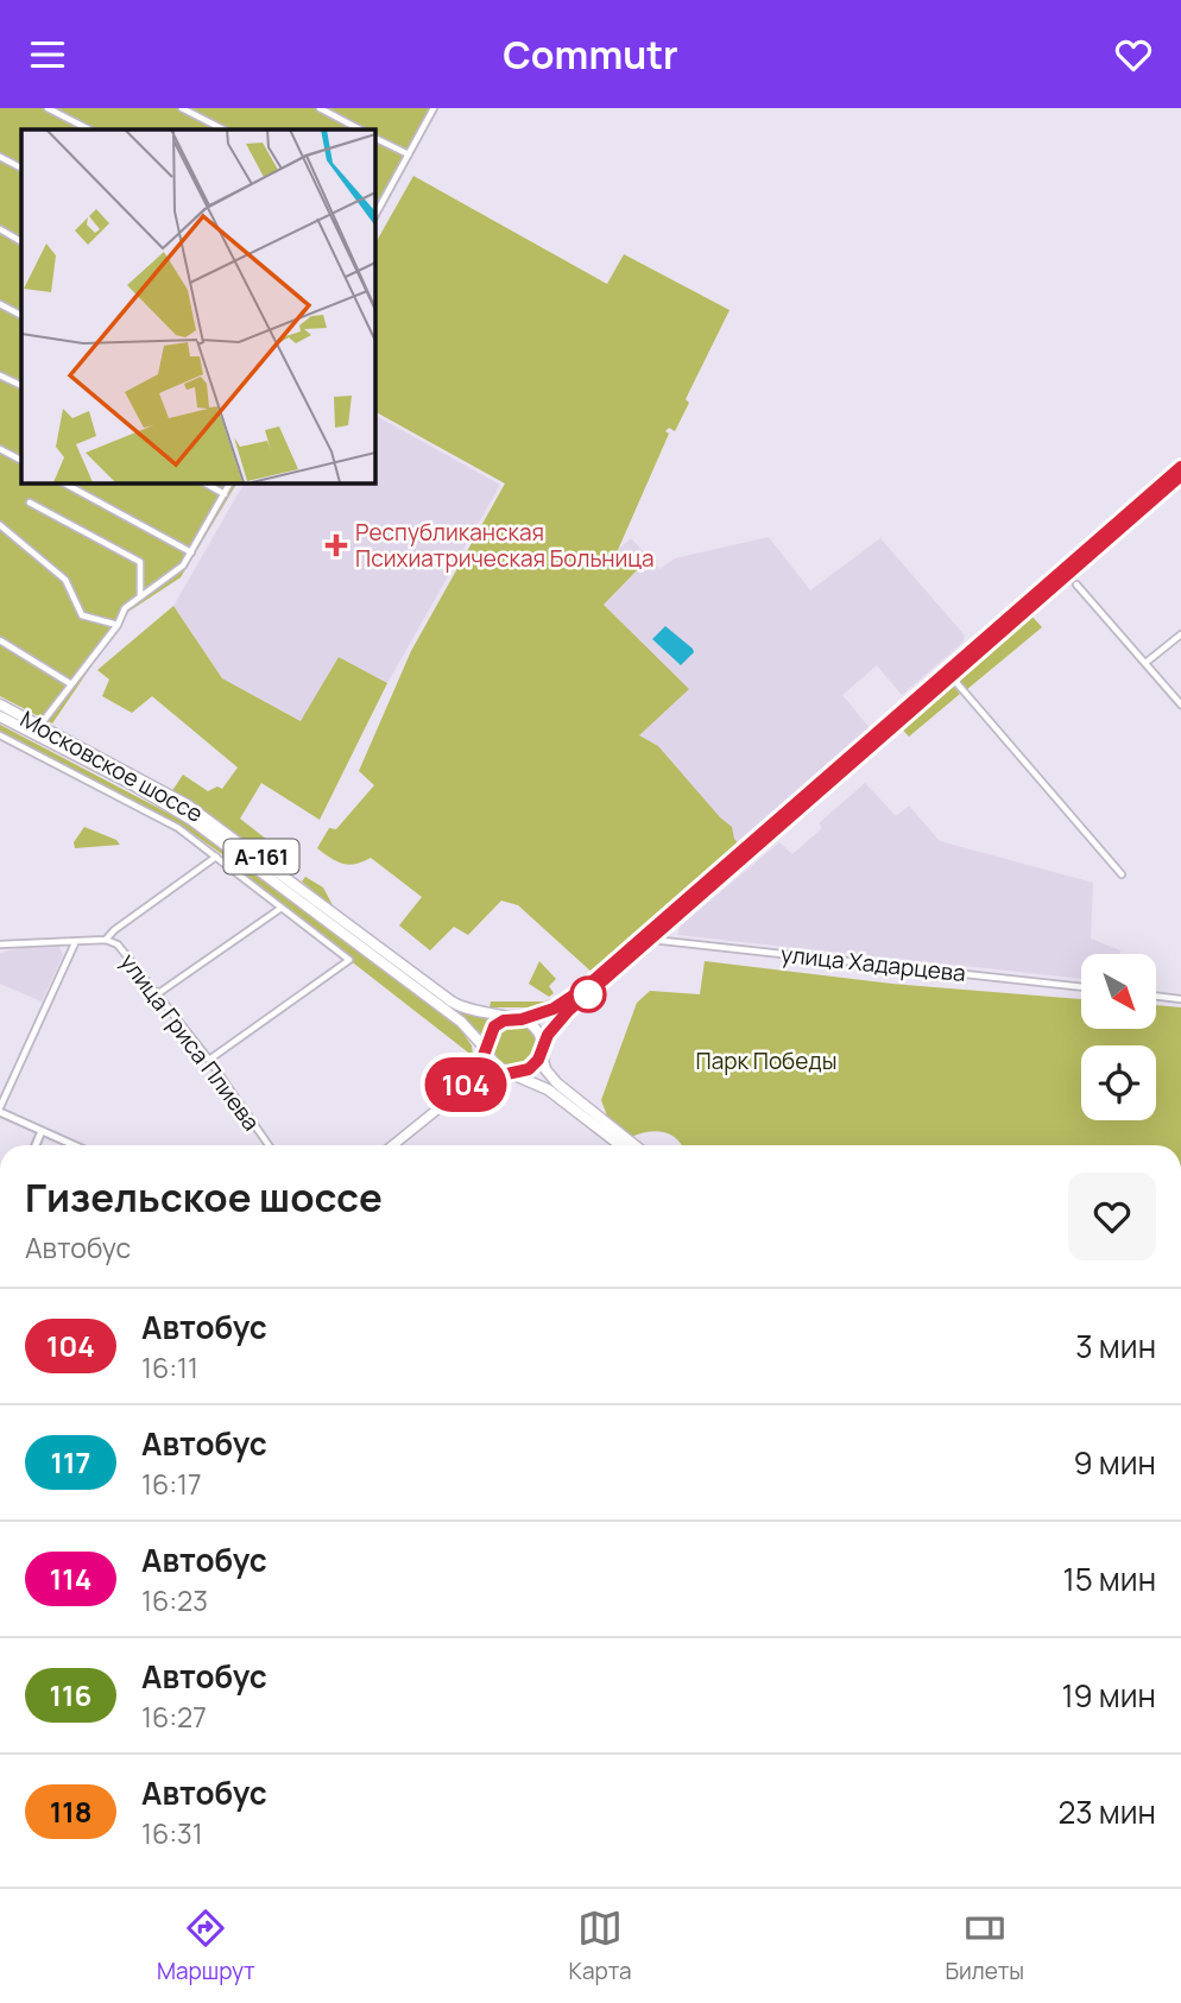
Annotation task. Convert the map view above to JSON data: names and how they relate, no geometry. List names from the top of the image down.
{
  "streets": {
    "highway": ["Московское шоссе", "А-161"],
    "street": ["улица Хадарцева", "улица Гриса Плиева"]
  },
  "crossings": [
    ["Московское шоссе", "А-161"]
  ],
  "parks": ["Парк Победы"],
  "places": {
    "health": ["Республиканская Психиатрическая Больница"]
  },
  "lines": ["bus line 104"],
  "north": "bottom right",
  "page": {
    "header": "Commutr",
    "on_map": "104",
    "heading": ["Гизельское шоссе", "Автобус"],
    "list": [
      {
        "mark": "104",
        "name": "Автобус",
        "note": "16:11",
        "value": "3 мин"
      },
      {
        "mark": "117",
        "name": "Автобус",
        "note": "16:17",
        "value": "9 мин"
      },
      {
        "mark": "114",
        "name": "Автобус",
        "note": "16:23",
        "value": "15 мин"
      },
      {
        "mark": "116",
        "name": "Автобус",
        "note": "16:27",
        "value": "19 мин"
      },
      {
        "mark": "118",
        "name": "Автобус",
        "note": "16:31",
        "value": "23 мин"
      }
    ],
    "tabs": ["Маршрут", "Карта", "Билеты"]
  }
}
